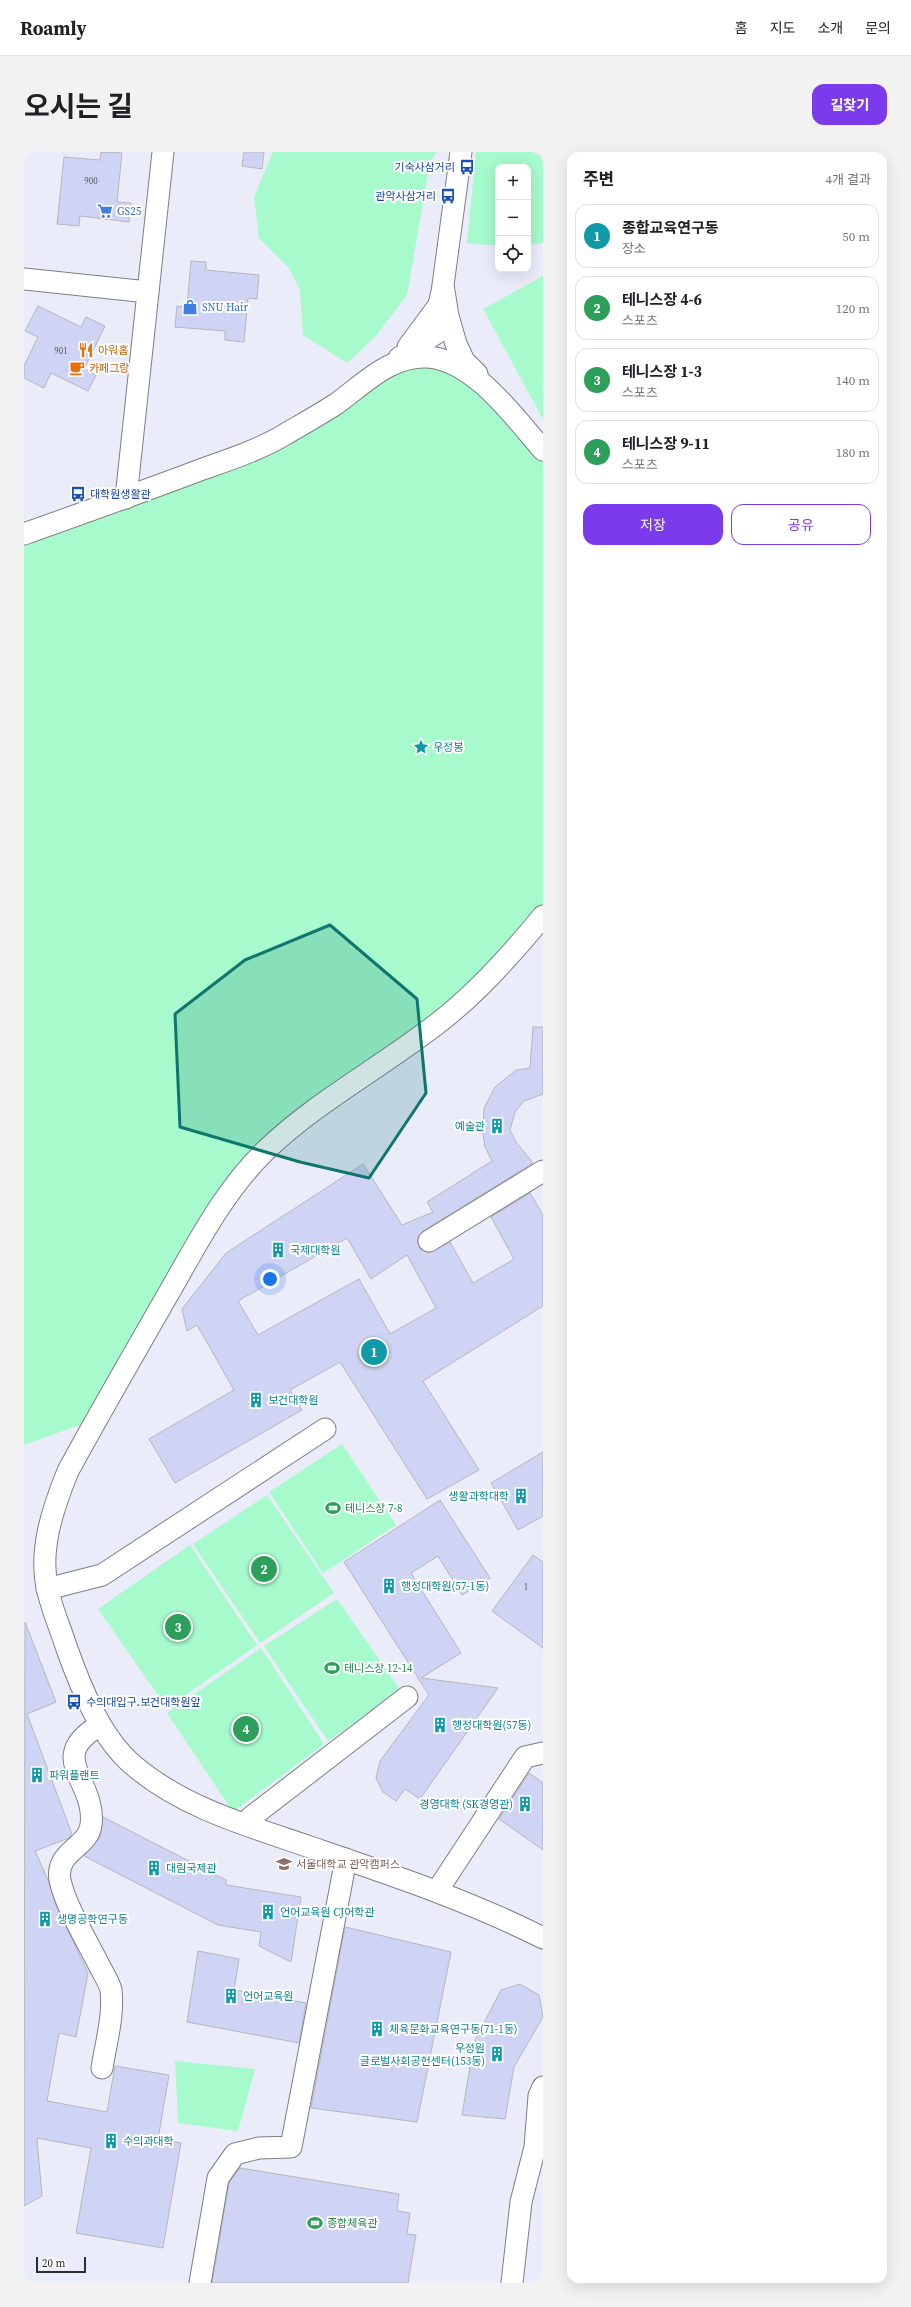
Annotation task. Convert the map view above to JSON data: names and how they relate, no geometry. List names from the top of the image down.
{
  "places": {
    "bus stop": [
      "기숙사삼거리",
      "관악사삼거리",
      "대학원생활관",
      "수의대입구.보건대학원앞"
    ],
    "supermarket": ["GS25"],
    "shop": ["SNU Hair"],
    "restaurant": ["아워홈"],
    "cafe": ["카페그랑"],
    "place": ["우정봉"],
    "building": [
      "예술관",
      "국제대학원",
      "보건대학원",
      "생활과학대학",
      "행정대학원(57-1동)",
      "행정대학원(57동)",
      "파워플랜트",
      "경영대학 (SK경영관)",
      "대림국제관",
      "언어교육원 CJ어학관",
      "생명공학연구동",
      "언어교육원",
      "체육문화교육연구동(71-1동)",
      "우정원 글로벌사회공헌센터(153동)",
      "수의과대학"
    ],
    "sports": ["테니스장 7-8", "테니스장 12-14", "종합체육관"],
    "school or university": ["서울대학교 관악캠퍼스"]
  },
  "house_numbers": ["900", "901", "1"],
  "scale_bar": "20 m",
  "page": {
    "header": "Roamly",
    "nav": [
      "홈",
      "지도",
      "소개",
      "문의"
    ],
    "title": "오시는 길",
    "buttons": [
      "길찾기",
      ["저장", "공유"]
    ],
    "heading": ["주변", "4개 결과"],
    "map_buttons": ["+", "−"],
    "list": [
      {
        "mark": "1",
        "name": "종합교육연구동",
        "note": "장소",
        "value": "50 m"
      },
      {
        "mark": "2",
        "name": "테니스장 4-6",
        "note": "스포츠",
        "value": "120 m"
      },
      {
        "mark": "3",
        "name": "테니스장 1-3",
        "note": "스포츠",
        "value": "140 m"
      },
      {
        "mark": "4",
        "name": "테니스장 9-11",
        "note": "스포츠",
        "value": "180 m"
      }
    ],
    "pins": [
      "1",
      "2",
      "3",
      "4"
    ],
    "scale": "20 m"
  }
}
